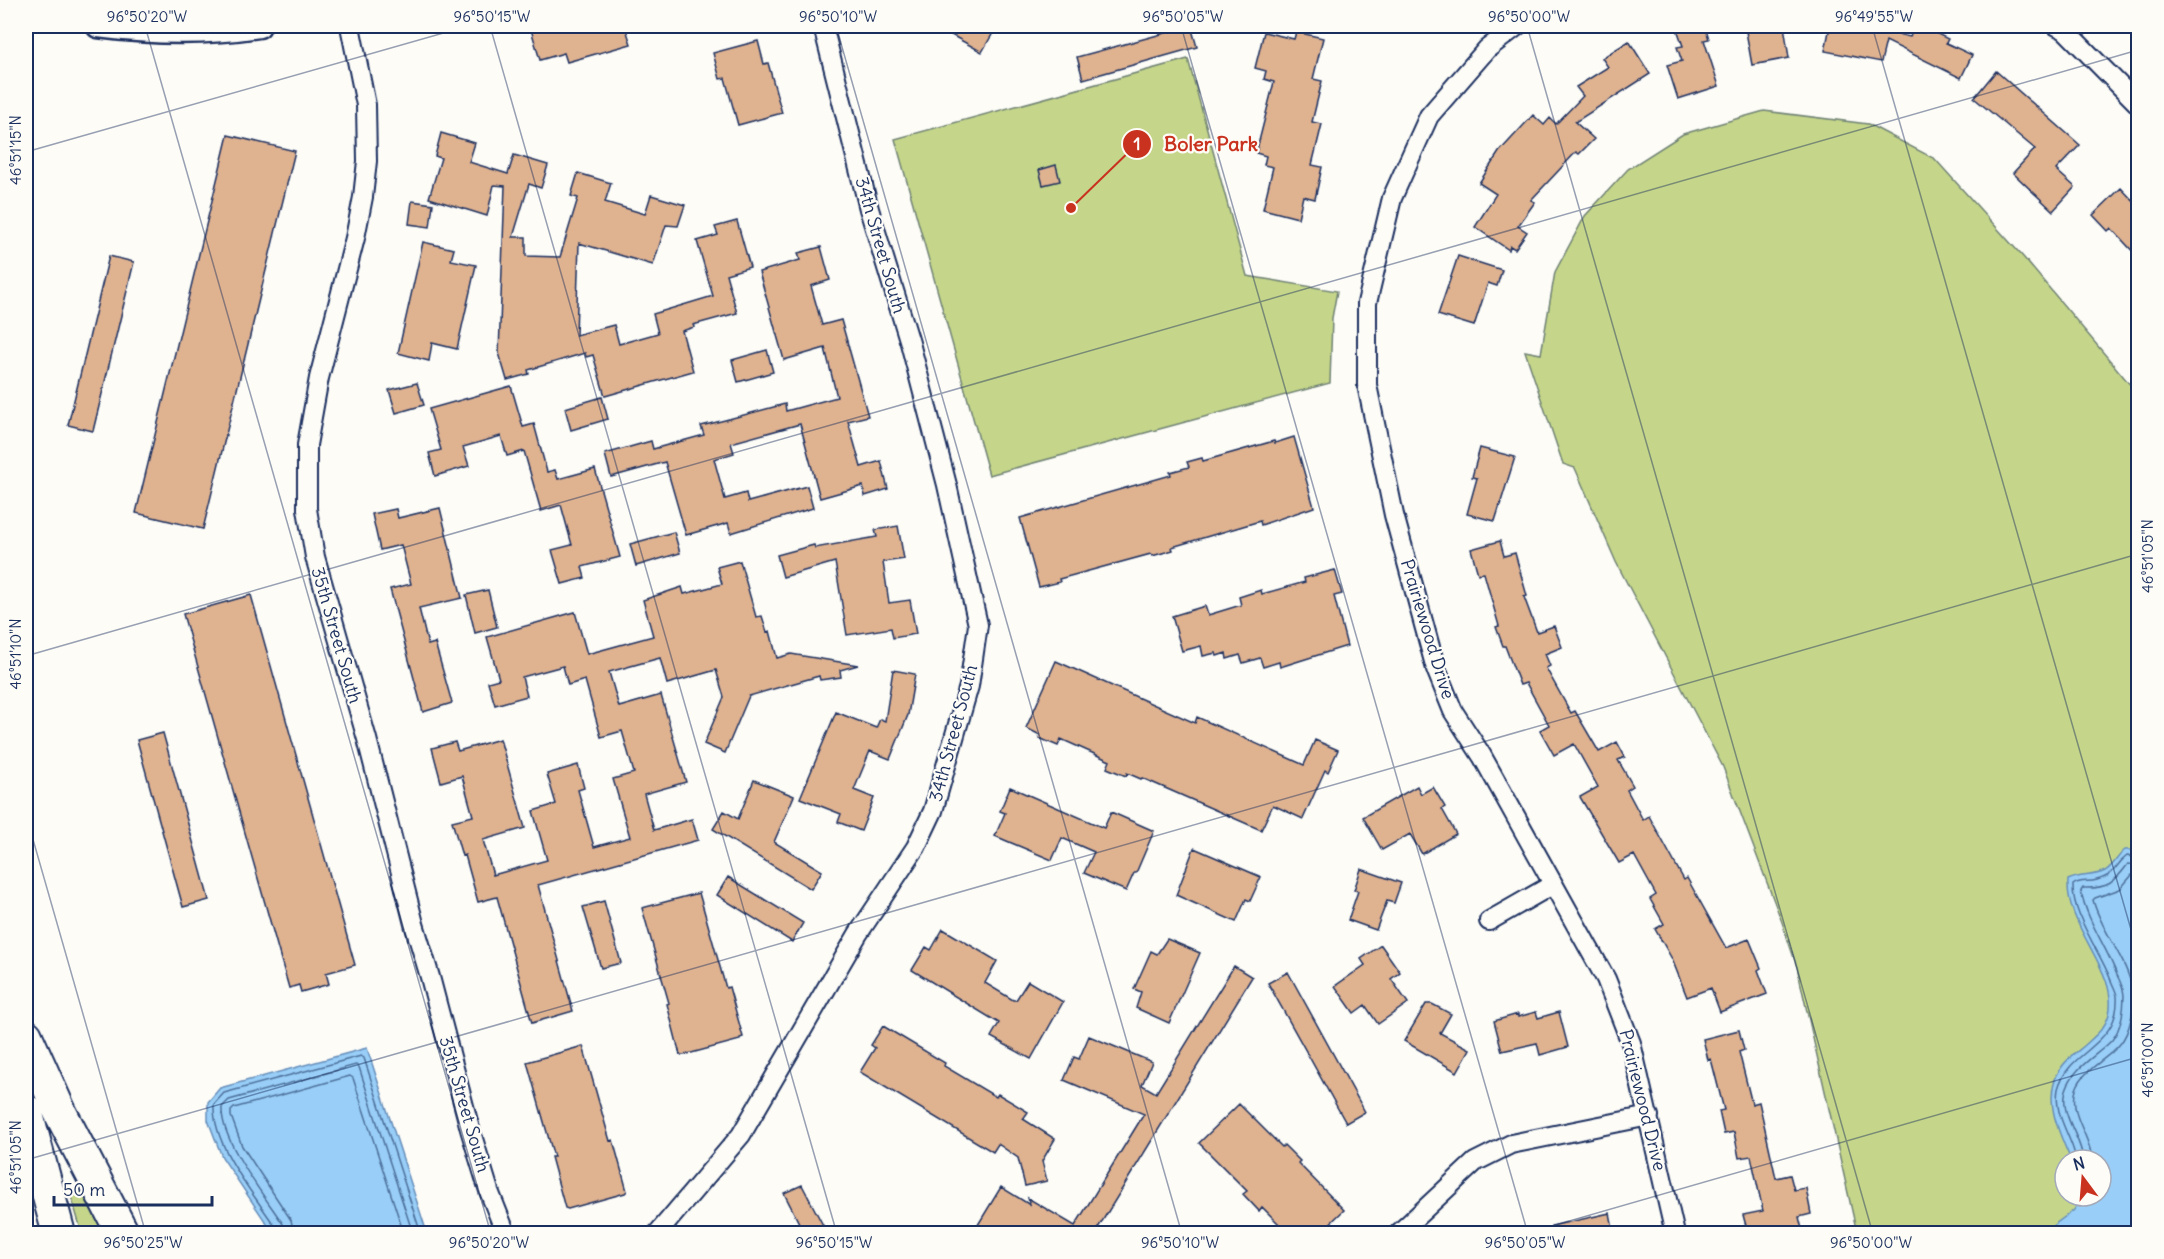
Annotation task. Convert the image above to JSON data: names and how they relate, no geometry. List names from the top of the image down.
{
  "streets": {
    "street": ["34th Street South", "Prairiewood Drive", "35th Street South"]
  },
  "places": ["Boler Park"],
  "scale_bar": "50 m",
  "north": "top",
  "coordinates": [
    "96°50'20\"W",
    "96°50'15\"W",
    "96°50'10\"W",
    "96°50'05\"W",
    "96°50'00\"W",
    "96°49'55\"W",
    "46°51'15\"N",
    "46°51'05\"N",
    "46°51'10\"N",
    "46°51'00\"N",
    "96°50'25\"W"
  ]
}
